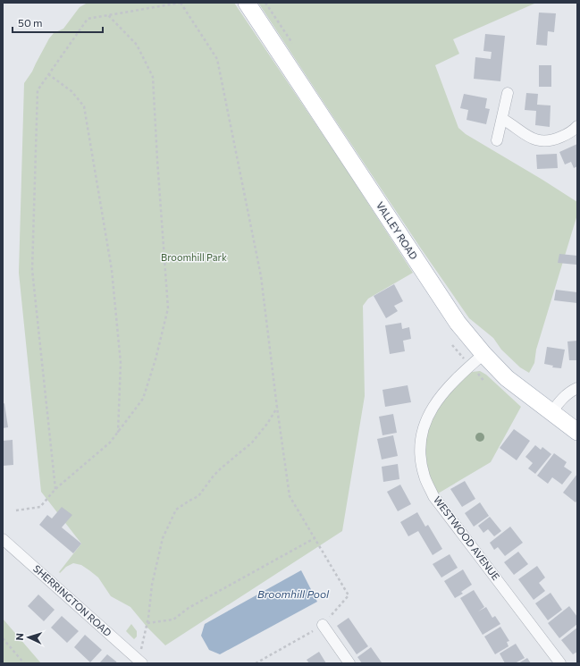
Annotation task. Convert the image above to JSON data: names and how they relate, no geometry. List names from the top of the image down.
{
  "streets": {
    "main road": ["VALLEY ROAD"],
    "street": ["WESTWOOD AVENUE", "SHERRINGTON ROAD"]
  },
  "crossings": [
    ["VALLEY ROAD", "WESTWOOD AVENUE"]
  ],
  "water": ["Broomhill Pool"],
  "parks": ["Broomhill Park"],
  "scale_bar": "50 m",
  "north": "left"
}
